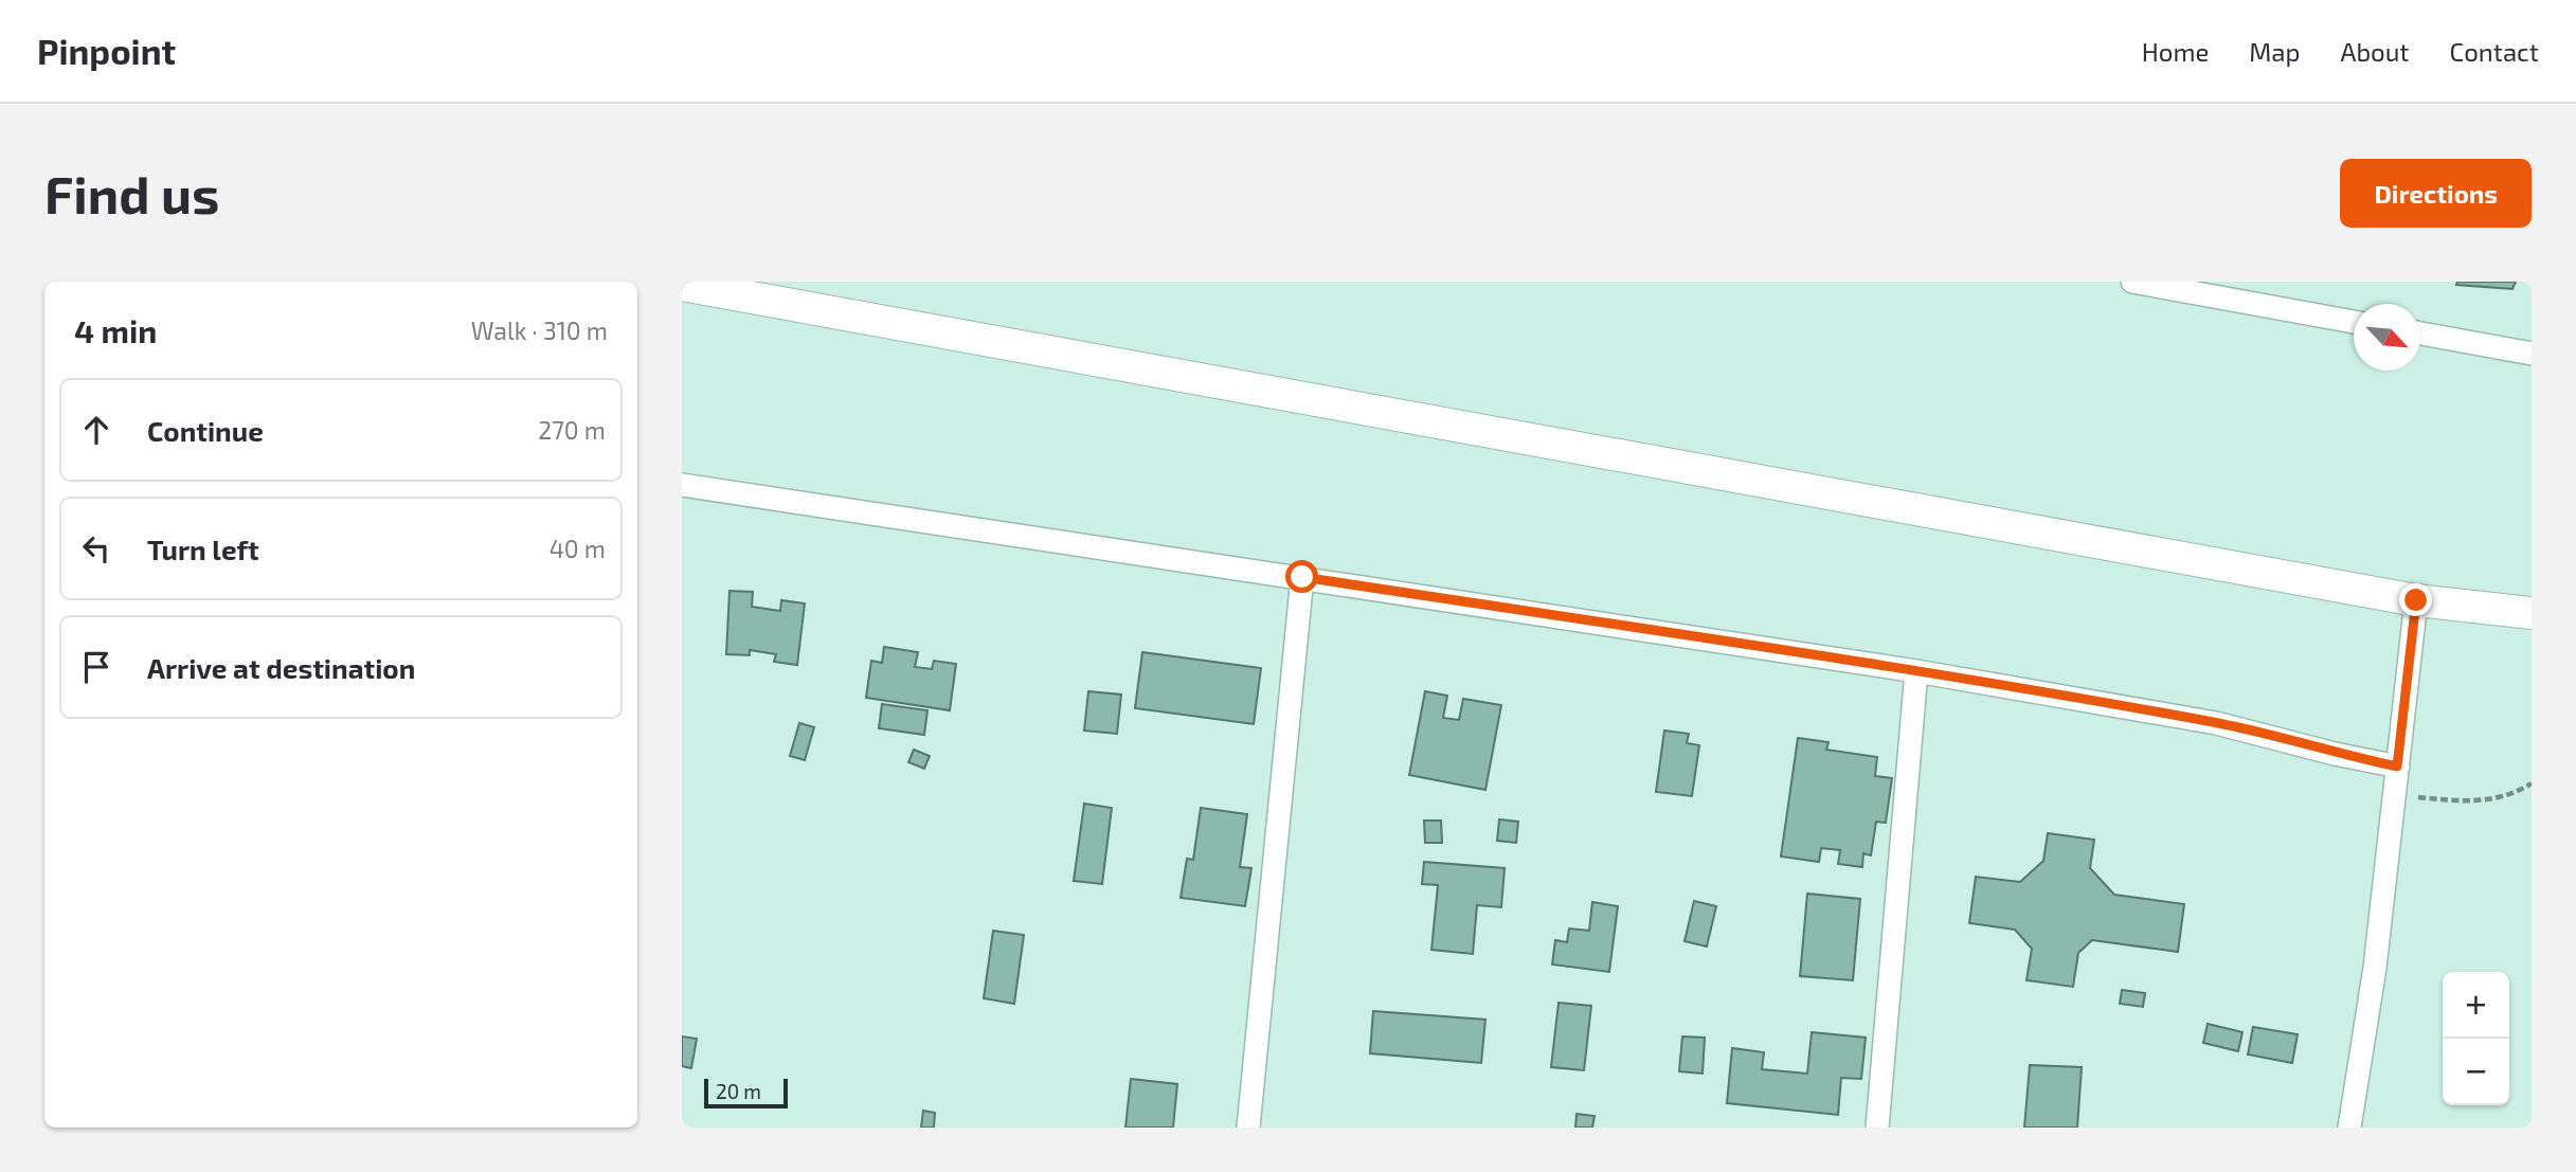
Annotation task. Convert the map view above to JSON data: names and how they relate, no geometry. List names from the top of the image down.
{
  "scale_bar": "20 m",
  "north": "bottom right",
  "page": {
    "header": "Pinpoint",
    "nav": [
      "Home",
      "Map",
      "About",
      "Contact"
    ],
    "buttons": "Directions",
    "title": "Find us",
    "heading": ["4 min", "Walk · 310 m"],
    "list": [
      ["Continue", "270 m"],
      ["Turn left", "40 m"],
      "Arrive at destination"
    ],
    "map_buttons": ["+", "−"],
    "scale": "20 m"
  }
}
